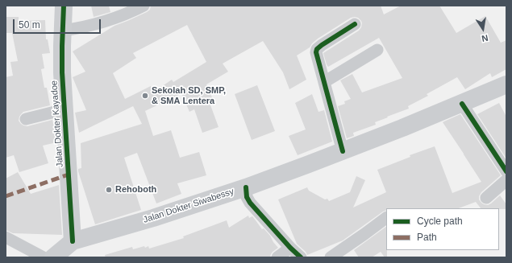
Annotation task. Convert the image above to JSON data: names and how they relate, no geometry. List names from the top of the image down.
{
  "streets": {
    "main road": ["Jalan Dokter Kayadoe", "Jalan Dokter Siwabessy"]
  },
  "crossings": [
    ["Jalan Dokter Kayadoe", "Jalan Dokter Siwabessy"]
  ],
  "places": ["Sekolah SD, SMP, & SMA Lentera", "Rehoboth"],
  "legend": ["Cycle path", "Path"],
  "scale_bar": "50 m",
  "north": "bottom"
}
